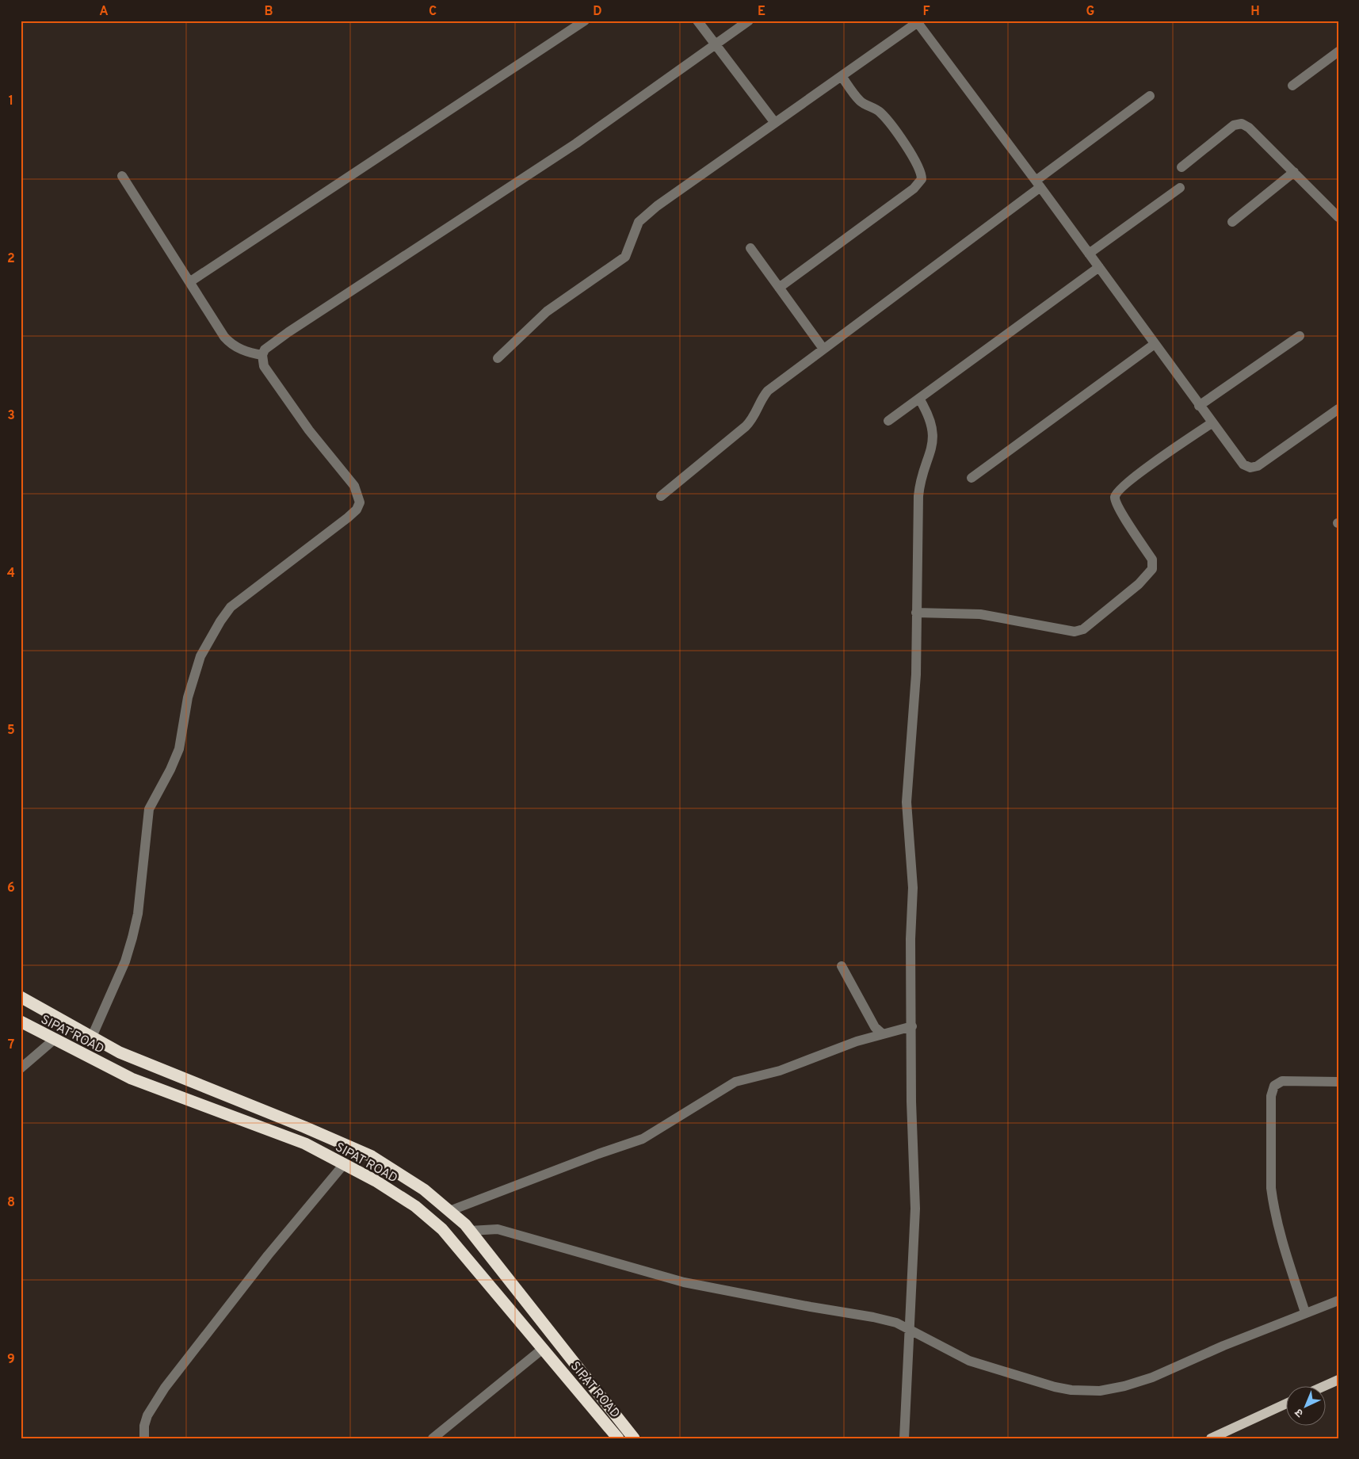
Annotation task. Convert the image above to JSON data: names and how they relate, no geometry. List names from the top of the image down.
{
  "streets": {
    "highway": ["SIPAT ROAD"]
  },
  "north": "bottom left",
  "grid": {
    "columns": [
      "A",
      "B",
      "C",
      "D",
      "E",
      "F",
      "G",
      "H"
    ],
    "rows": [
      "1",
      "2",
      "3",
      "4",
      "5",
      "6",
      "7",
      "8",
      "9"
    ]
  }
}
